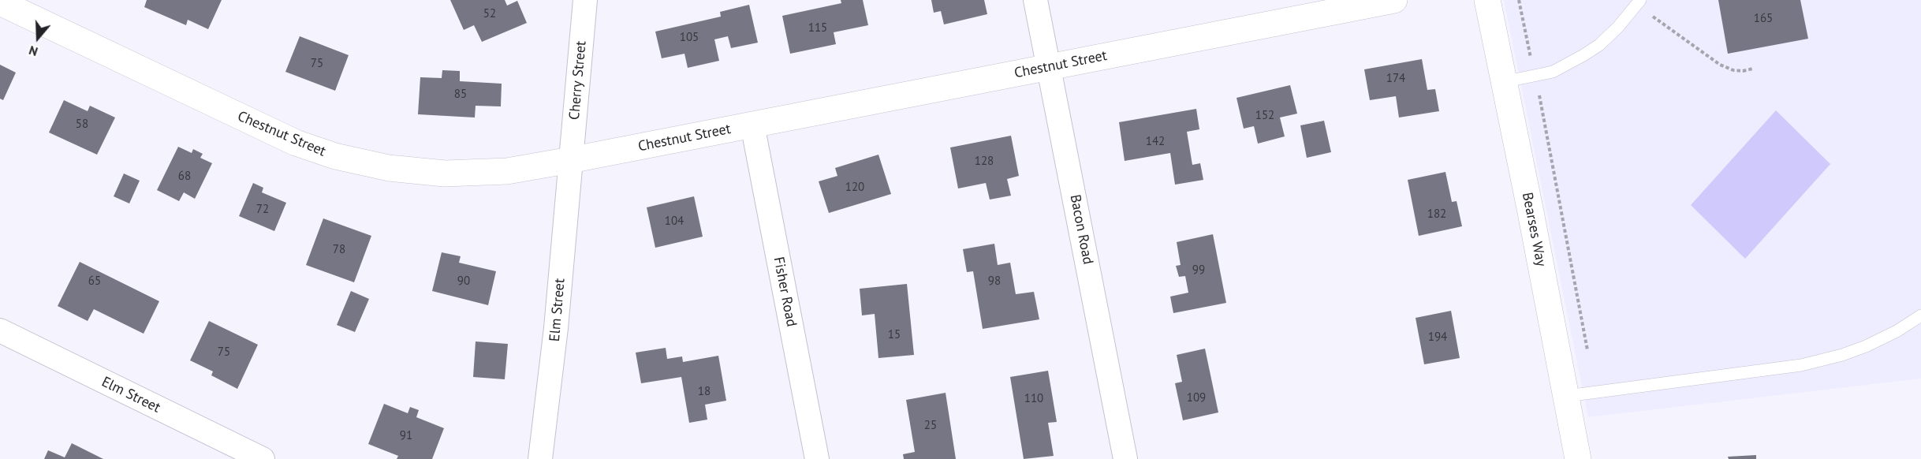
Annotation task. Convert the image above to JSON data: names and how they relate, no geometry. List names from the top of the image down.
{
  "streets": {
    "street": [
      "Chestnut Street",
      "Cherry Street",
      "Bacon Road",
      "Bearses Way",
      "Fisher Road",
      "Elm Street"
    ]
  },
  "crossings": [
    ["Chestnut Street", "Cherry Street"],
    ["Chestnut Street", "Bacon Road"],
    ["Chestnut Street", "Fisher Road"],
    ["Chestnut Street", "Elm Street"],
    ["Cherry Street", "Elm Street"]
  ],
  "house_numbers": [
    "52",
    "165",
    "115",
    "105",
    "75",
    "174",
    "85",
    "152",
    "58",
    "142",
    "128",
    "68",
    "120",
    "72",
    "182",
    "104",
    "78",
    "99",
    "65",
    "90",
    "98",
    "15",
    "194",
    "75",
    "18",
    "109",
    "110",
    "25",
    "91"
  ],
  "north": "bottom"
}
